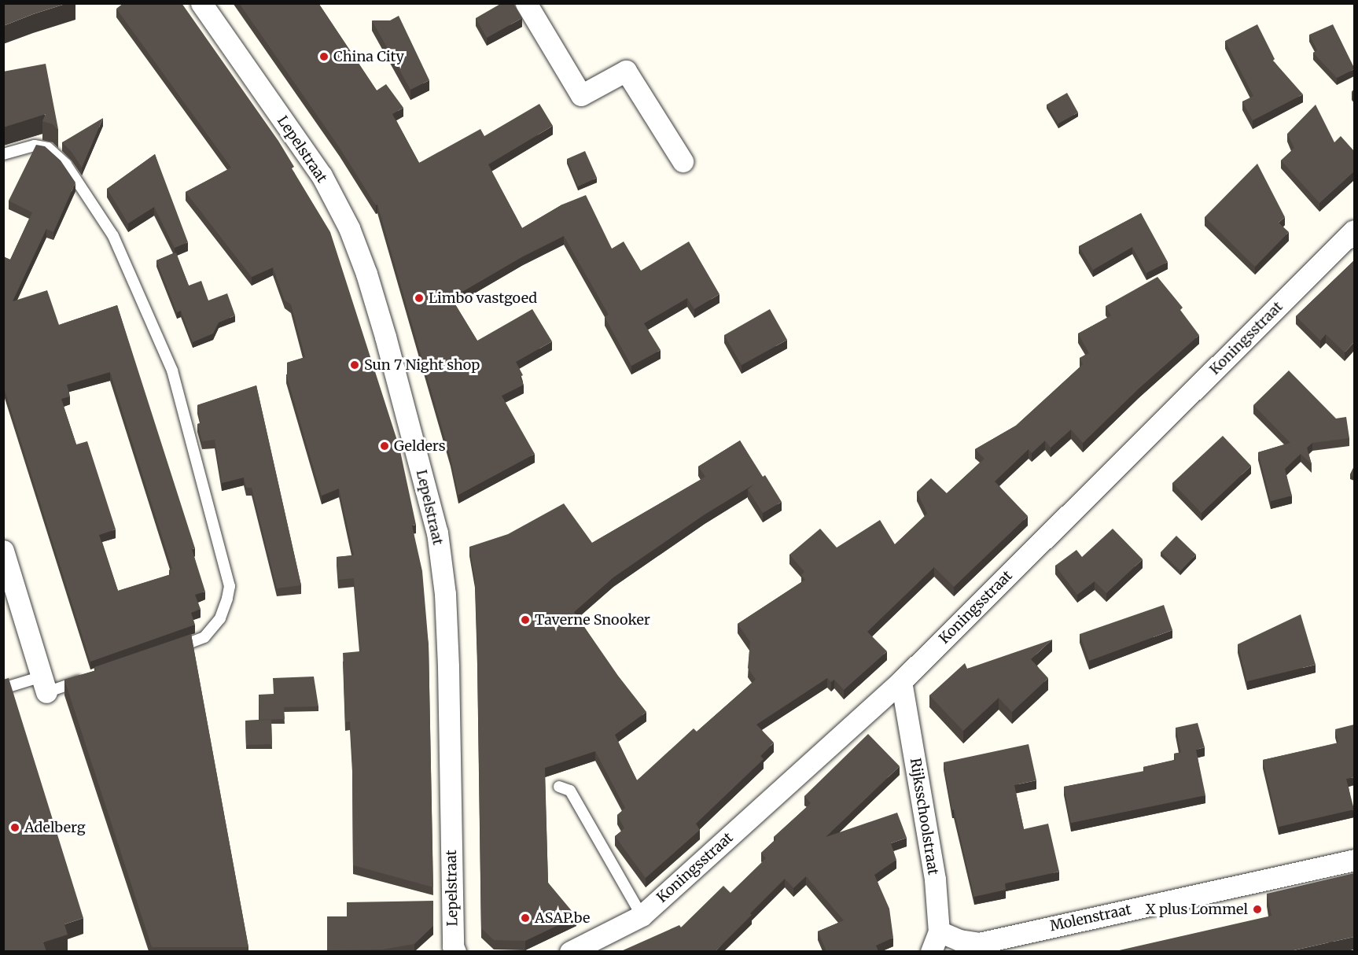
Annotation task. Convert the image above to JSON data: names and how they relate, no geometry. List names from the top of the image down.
{
  "streets": {
    "street": [
      "Lepelstraat",
      "Koningsstraat",
      "Rijksschoolstraat",
      "Molenstraat"
    ]
  },
  "crossings": [
    ["Koningsstraat", "Rijksschoolstraat"],
    ["Rijksschoolstraat", "Molenstraat"]
  ],
  "places": [
    "China City",
    "Limbo vastgoed",
    "Sun 7 Night shop",
    "Gelders",
    "Taverne Snooker",
    "Adelberg",
    "X plus Lommel",
    "ASAP.be"
  ]
}
